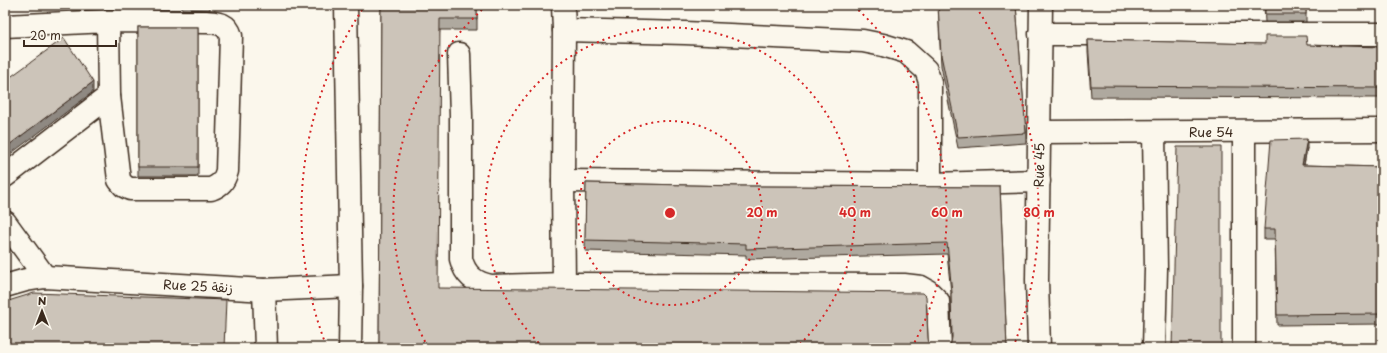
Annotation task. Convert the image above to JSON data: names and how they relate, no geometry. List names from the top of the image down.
{
  "streets": {
    "street": ["Rue 54", "Rue 45", "Rue 25 زنقة"]
  },
  "crossings": [
    ["Rue 54", "Rue 45"]
  ],
  "scale_bar": "20 m",
  "north": "top",
  "rings": [
    "20 m",
    "40 m",
    "60 m",
    "80 m"
  ]
}
